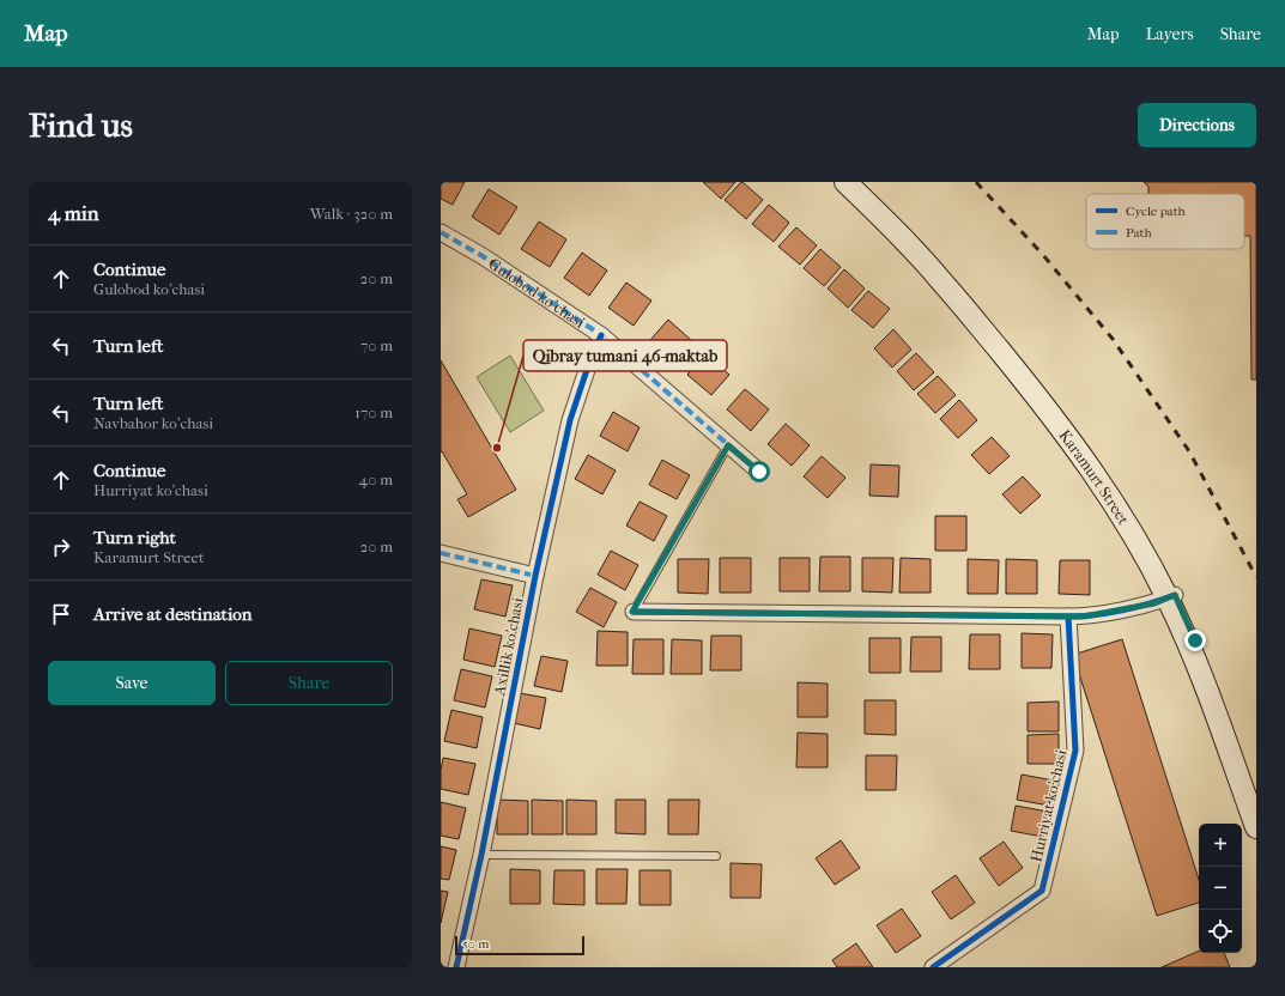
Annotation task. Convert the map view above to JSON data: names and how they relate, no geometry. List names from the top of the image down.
{
  "streets": {
    "main road": ["Karamurt Street"],
    "street": ["Gulobod ko'chasi", "Axillik ko'chasi", "Hurriyat ko'chasi"]
  },
  "crossings": [
    ["Gulobod ko'chasi", "Axillik ko'chasi"]
  ],
  "places": ["Qibray tumani 46-maktab"],
  "legend": ["Cycle path", "Path"],
  "scale_bar": "50 m",
  "page": {
    "header": "Map",
    "nav": ["Map", "Layers", "Share"],
    "buttons": [
      "Directions",
      ["Save", "Share"]
    ],
    "title": "Find us",
    "heading": ["4 min", "Walk · 320 m"],
    "list": [
      ["Continue", "Gulobod ko'chasi", "20 m"],
      ["Turn left", "70 m"],
      ["Turn left", "Navbahor ko'chasi", "170 m"],
      ["Continue", "Hurriyat ko'chasi", "40 m"],
      ["Turn right", "Karamurt Street", "20 m"],
      "Arrive at destination"
    ],
    "map_buttons": ["+", "−"],
    "scale": "50 m"
  }
}
